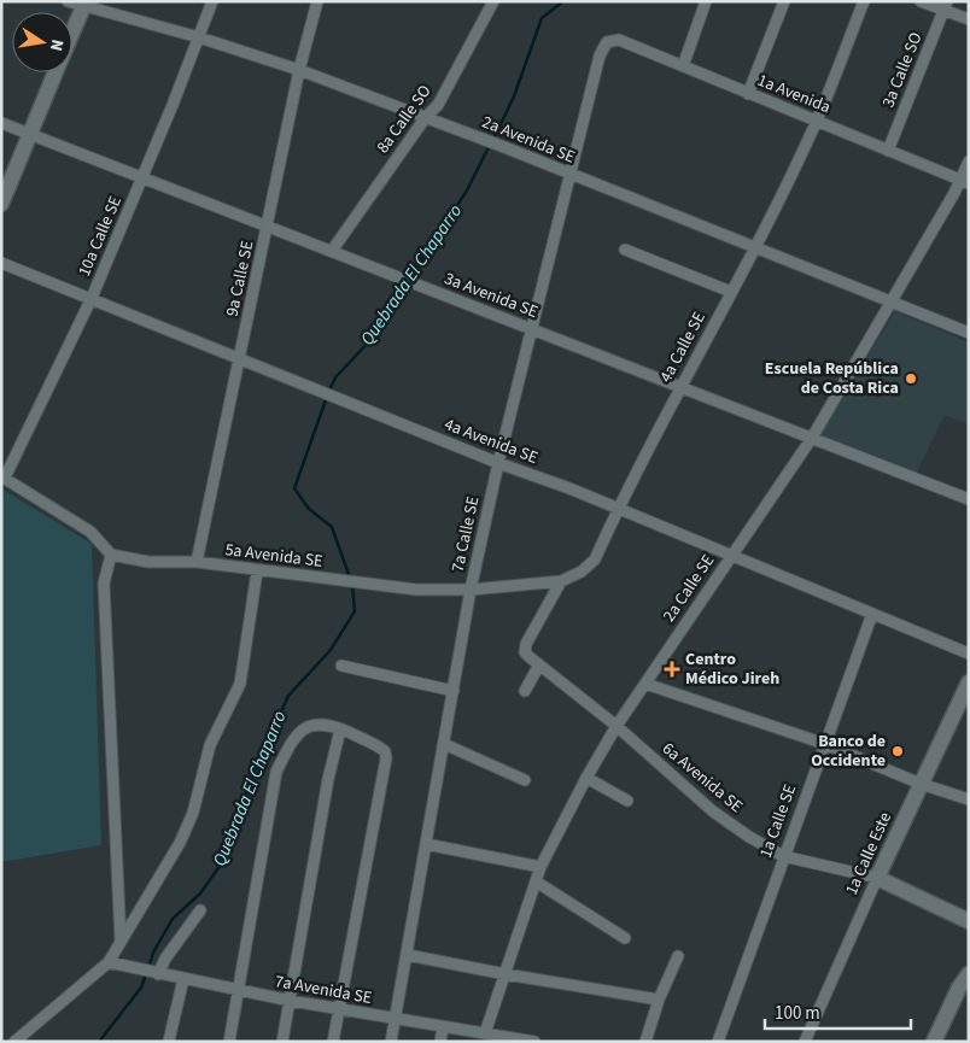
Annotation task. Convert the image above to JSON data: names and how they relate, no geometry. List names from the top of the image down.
{
  "streets": {
    "main road": ["1a Calle Este"],
    "street": [
      "3a Calle SO",
      "1a Avenida",
      "8a Calle SO",
      "2a Avenida SE",
      "10a Calle SE",
      "9a Calle SE",
      "3a Avenida SE",
      "4a Calle SE",
      "4a Avenida SE",
      "7a Calle SE",
      "5a Avenida SE",
      "2a Calle SE",
      "6a Avenida SE",
      "1a Calle SE",
      "7a Avenida SE"
    ]
  },
  "crossings": [
    ["3a Calle SO", "1a Avenida"],
    ["1a Avenida", "4a Calle SE"],
    ["1a Avenida", "7a Calle SE"],
    ["1a Avenida", "2a Calle SE"],
    ["8a Calle SO", "2a Avenida SE"],
    ["8a Calle SO", "3a Avenida SE"],
    ["2a Avenida SE", "10a Calle SE"],
    ["2a Avenida SE", "9a Calle SE"],
    ["2a Avenida SE", "4a Calle SE"],
    ["2a Avenida SE", "7a Calle SE"],
    ["2a Avenida SE", "2a Calle SE"],
    ["10a Calle SE", "3a Avenida SE"],
    ["10a Calle SE", "4a Avenida SE"],
    ["9a Calle SE", "3a Avenida SE"],
    ["9a Calle SE", "4a Avenida SE"],
    ["9a Calle SE", "5a Avenida SE"],
    ["3a Avenida SE", "4a Calle SE"],
    ["3a Avenida SE", "7a Calle SE"],
    ["3a Avenida SE", "2a Calle SE"],
    ["4a Calle SE", "4a Avenida SE"],
    ["4a Calle SE", "5a Avenida SE"],
    ["4a Calle SE", "6a Avenida SE"],
    ["4a Avenida SE", "7a Calle SE"],
    ["4a Avenida SE", "2a Calle SE"],
    ["4a Avenida SE", "1a Calle SE"],
    ["7a Calle SE", "5a Avenida SE"],
    ["7a Calle SE", "7a Avenida SE"],
    ["2a Calle SE", "6a Avenida SE"],
    ["2a Calle SE", "7a Avenida SE"],
    ["6a Avenida SE", "1a Calle SE"],
    ["6a Avenida SE", "1a Calle Este"]
  ],
  "water": ["Quebrada El Chaparro"],
  "places": {
    "other": ["Escuela República de Costa Rica", "Banco de Occidente"],
    "health": ["Centro Médico Jireh"]
  },
  "scale_bar": "100 m",
  "north": "right"
}
